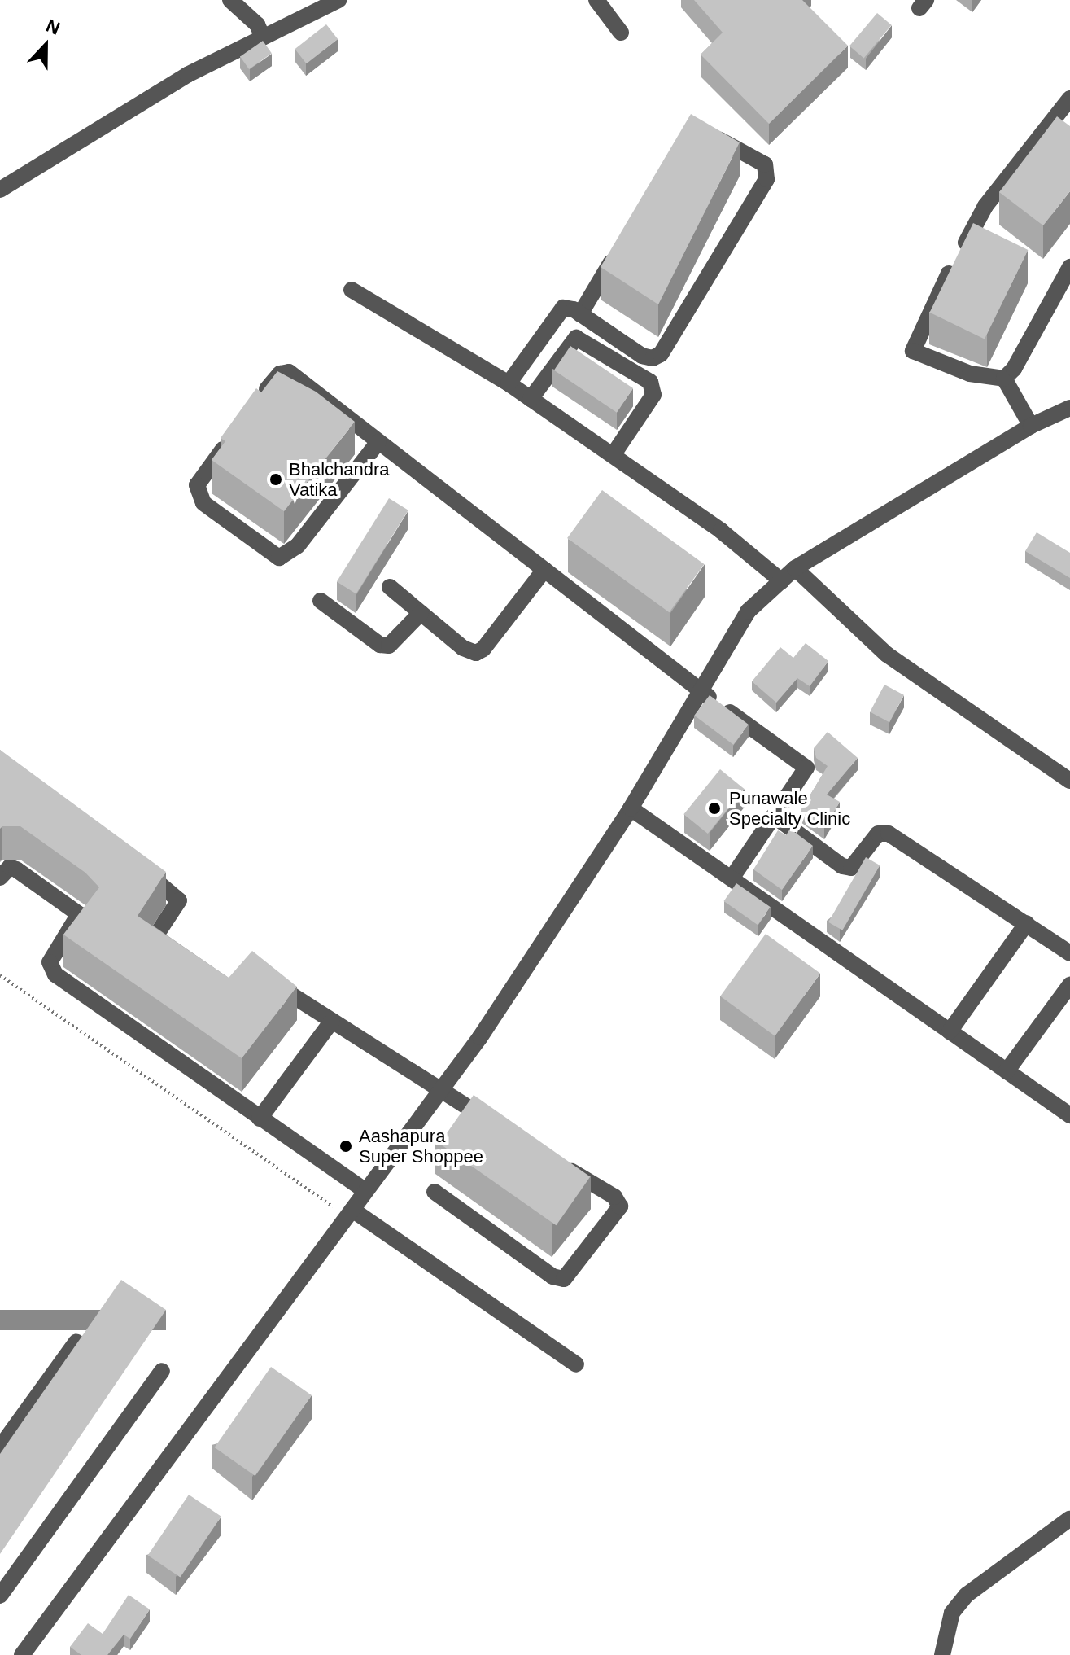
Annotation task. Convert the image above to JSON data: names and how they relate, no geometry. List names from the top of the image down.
{
  "places": ["Bhalchandra Vatika", "Punawale Specialty Clinic", "Aashapura Super Shoppee"],
  "north": "top"
}
